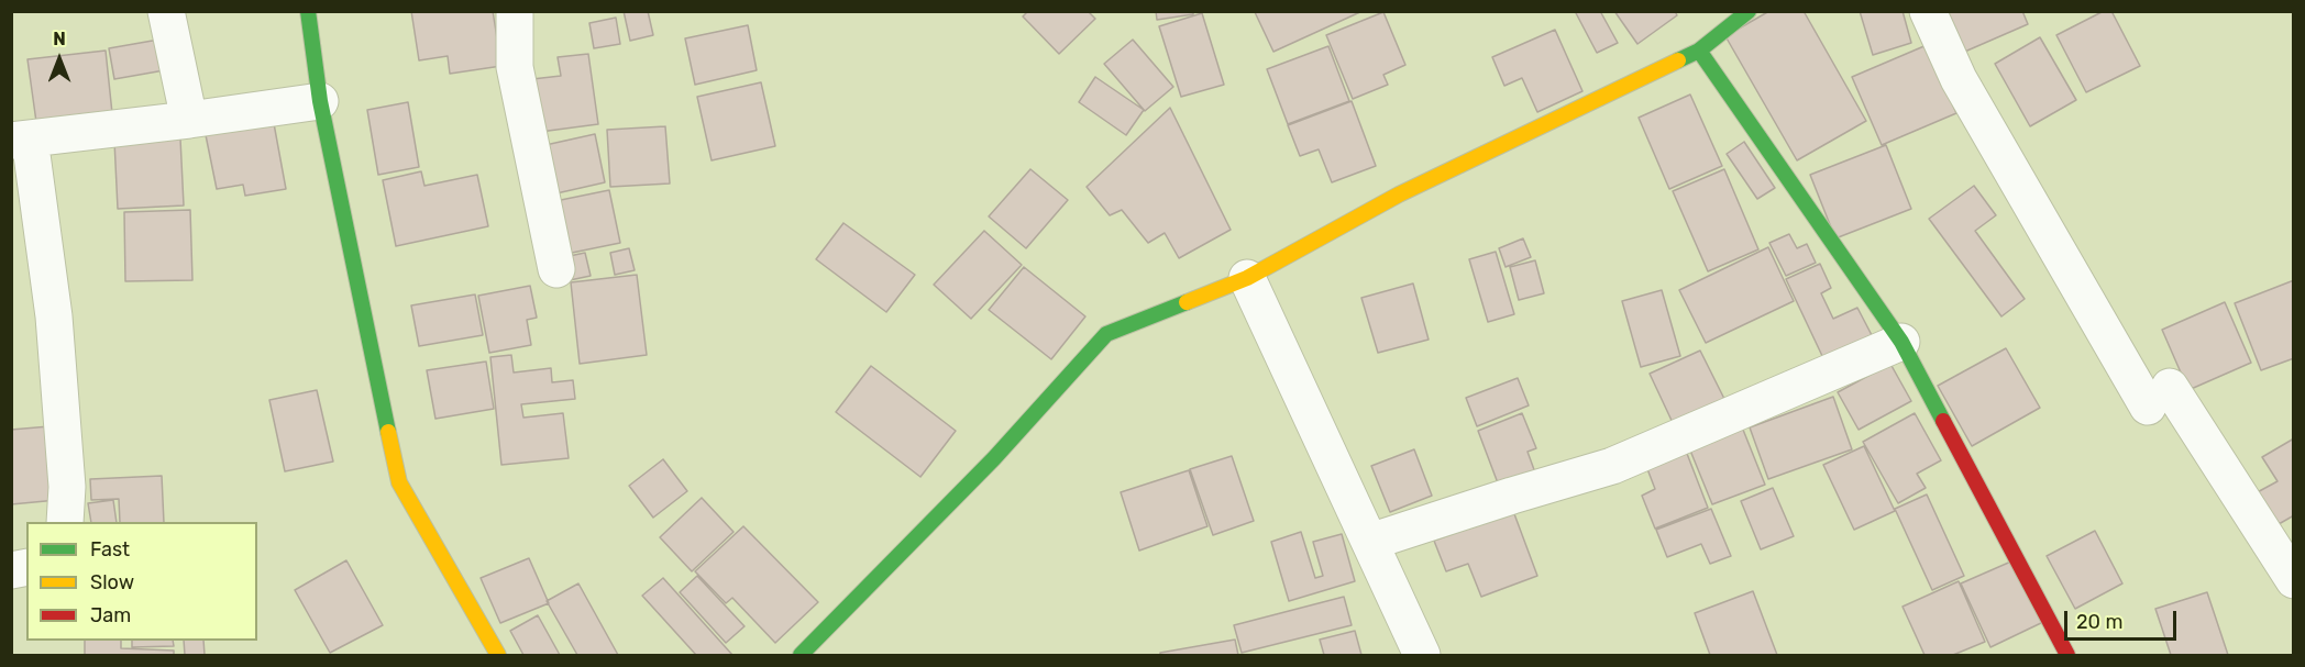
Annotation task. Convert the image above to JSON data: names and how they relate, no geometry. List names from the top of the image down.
{
  "legend": ["Fast", "Slow", "Jam"],
  "scale_bar": "20 m",
  "north": "top"
}
